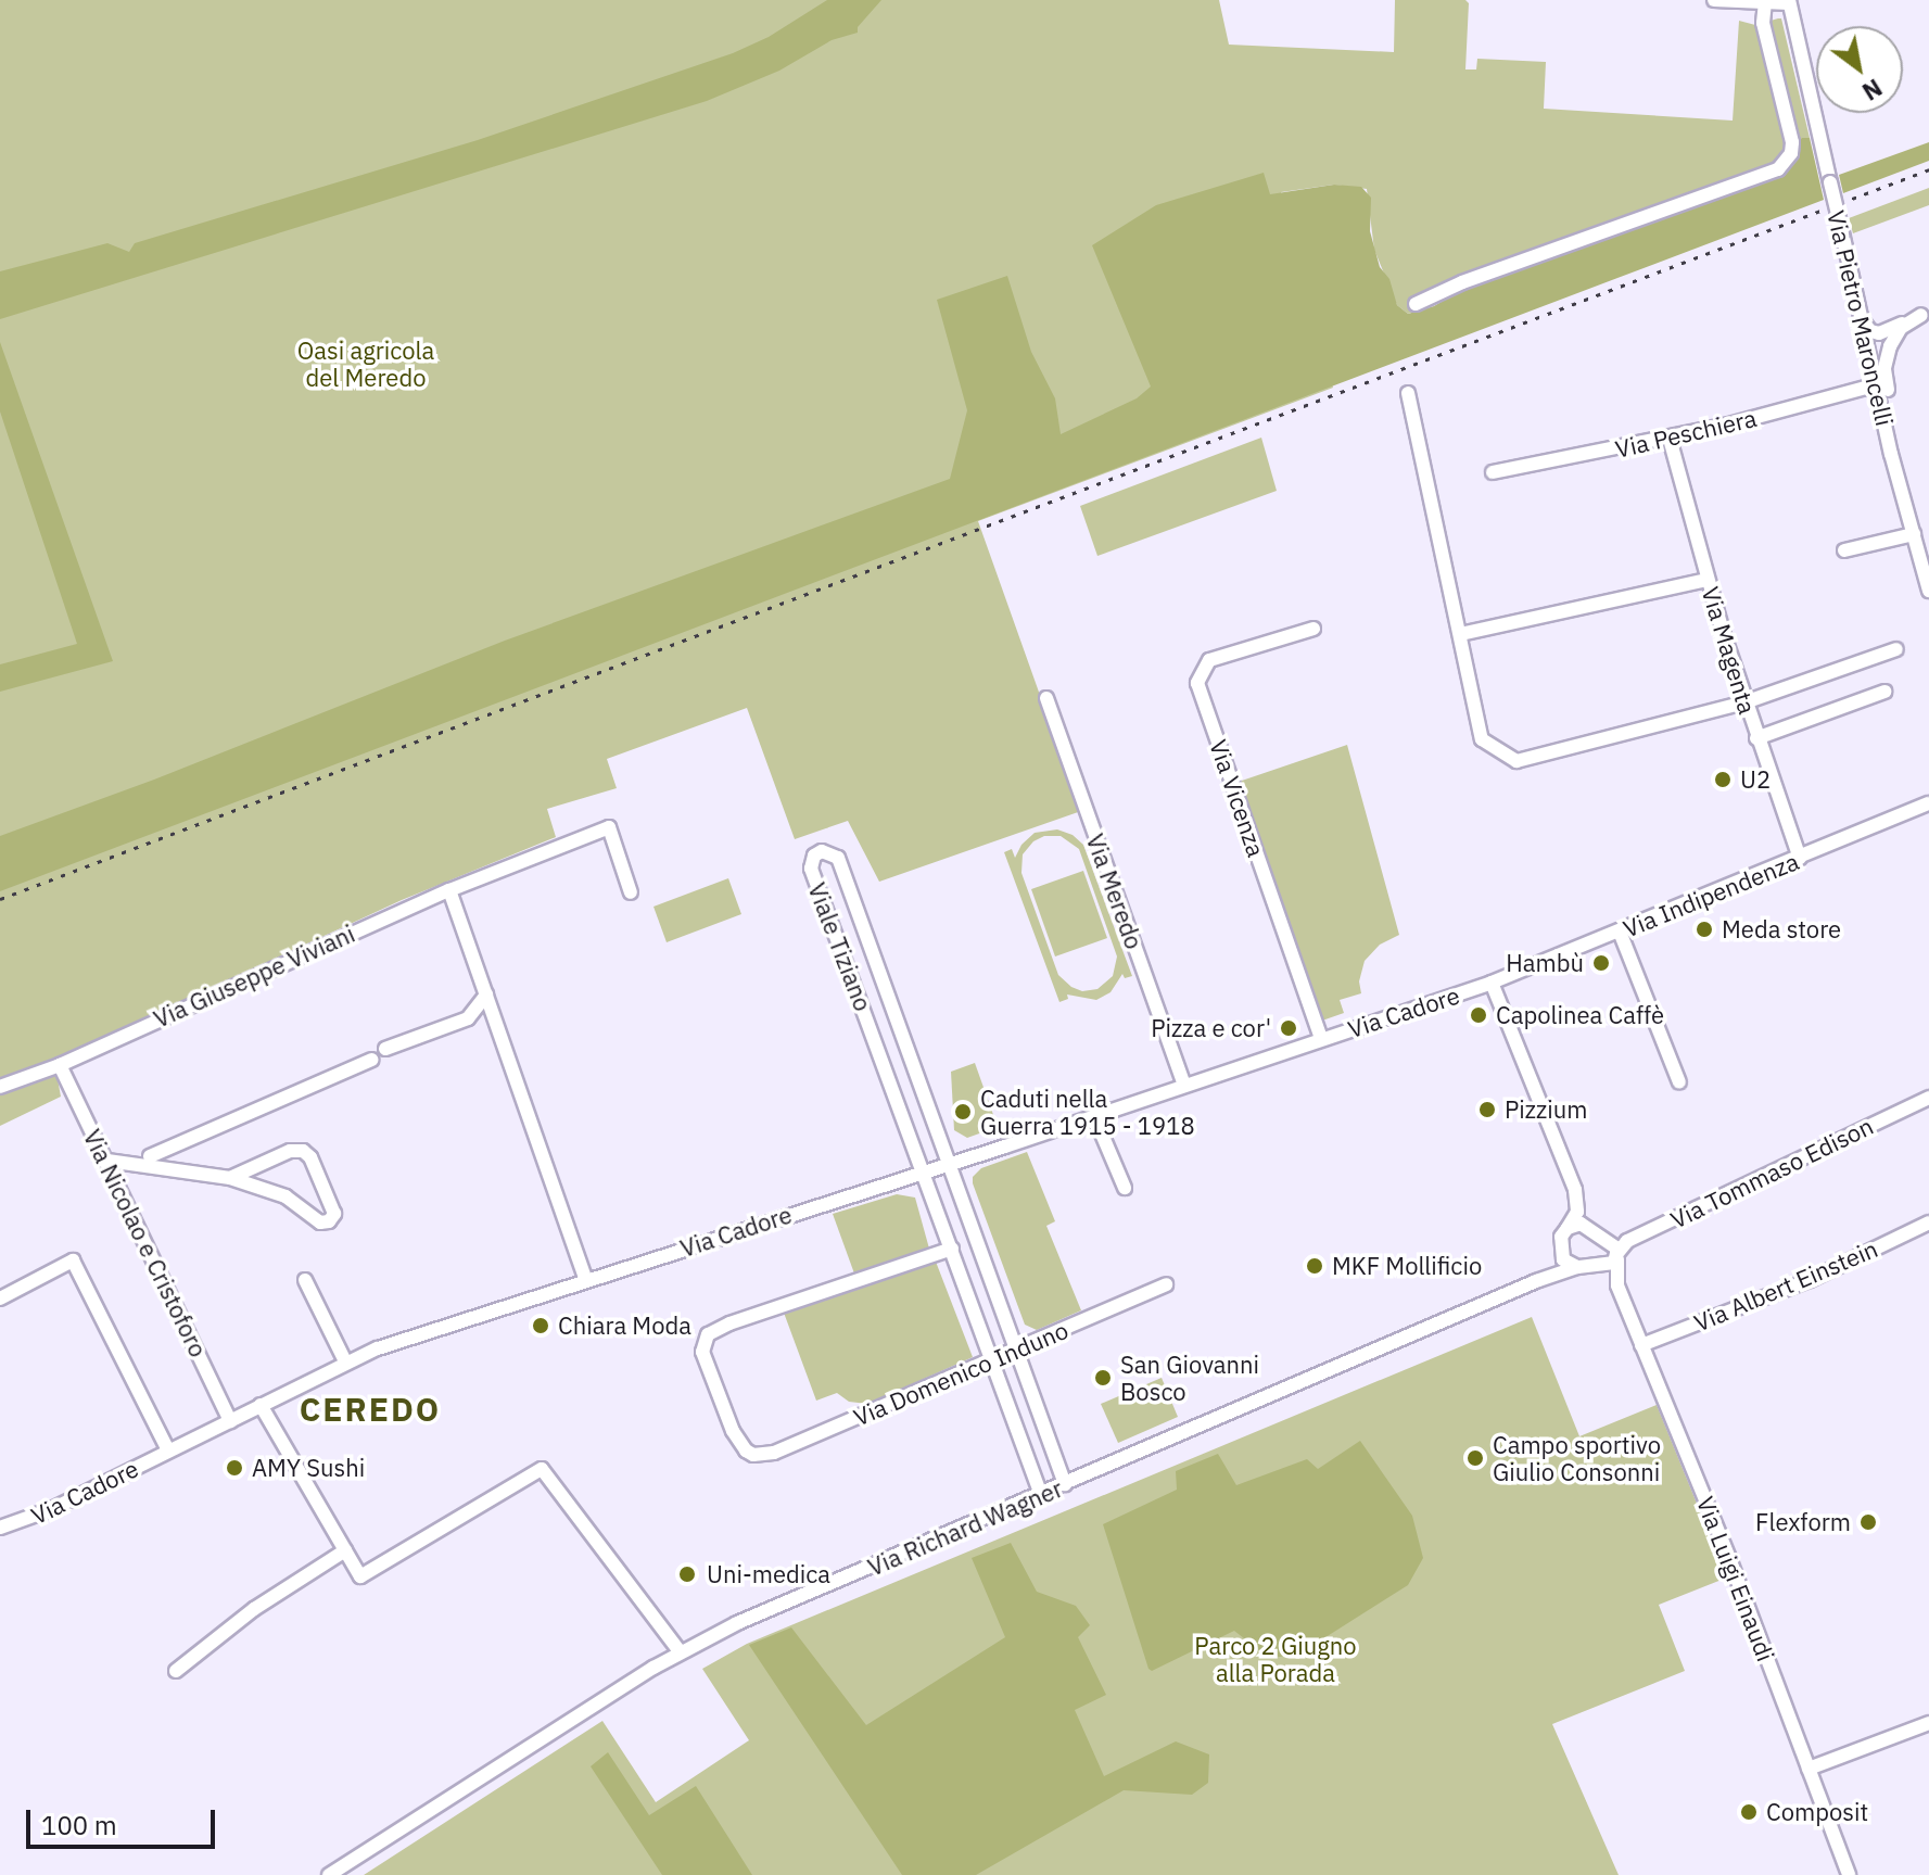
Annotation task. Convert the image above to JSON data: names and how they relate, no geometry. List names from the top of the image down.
{
  "streets": {
    "street": [
      "Via Pietro Maroncelli",
      "Via Peschiera",
      "Via Magenta",
      "Via Vicenza",
      "Via Meredo",
      "Via Indipendenza",
      "Viale Tiziano",
      "Via Giuseppe Viviani",
      "Via Cadore",
      "Via Tommaso Edison",
      "Via Nicolao e Cristoforo",
      "Via Albert Einstein",
      "Via Domenico Induno",
      "Via Richard Wagner",
      "Via Luigi Einaudi"
    ]
  },
  "crossings": [
    ["Via Pietro Maroncelli", "Via Peschiera"],
    ["Via Peschiera", "Via Magenta"],
    ["Via Magenta", "Via Indipendenza"],
    ["Via Vicenza", "Via Cadore"],
    ["Via Meredo", "Via Cadore"],
    ["Via Indipendenza", "Via Cadore"],
    ["Viale Tiziano", "Via Cadore"],
    ["Viale Tiziano", "Via Domenico Induno"],
    ["Viale Tiziano", "Via Richard Wagner"],
    ["Via Giuseppe Viviani", "Via Nicolao e Cristoforo"],
    ["Via Cadore", "Via Nicolao e Cristoforo"],
    ["Via Tommaso Edison", "Via Richard Wagner"],
    ["Via Tommaso Edison", "Via Luigi Einaudi"],
    ["Via Albert Einstein", "Via Luigi Einaudi"],
    ["Via Richard Wagner", "Via Luigi Einaudi"]
  ],
  "districts": ["CEREDO"],
  "parks": ["Oasi agricola del Meredo", "Parco 2 Giugno alla Porada"],
  "places": [
    "U2",
    "Meda store",
    "Hambù",
    "Capolinea Caffè",
    "Pizza e cor'",
    "Pizzium",
    "Caduti nella Guerra 1915 - 1918",
    "MKF Mollificio",
    "Chiara Moda",
    "San Giovanni Bosco",
    "Campo sportivo Giulio Consonni",
    "AMY Sushi",
    "Flexform",
    "Uni-medica",
    "Composit"
  ],
  "scale_bar": "100 m",
  "north": "bottom right"
}
